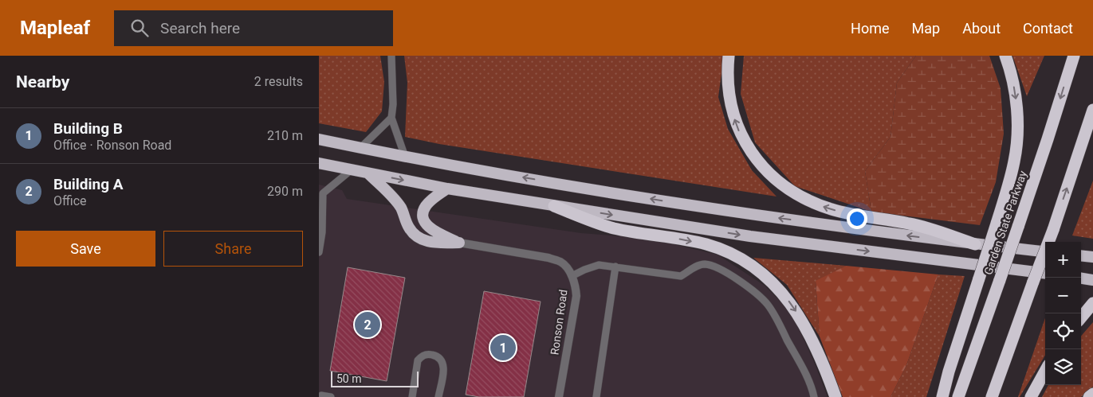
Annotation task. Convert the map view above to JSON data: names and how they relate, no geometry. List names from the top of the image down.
{
  "streets": {
    "highway": ["Garden State Parkway"],
    "street": ["Ronson Road"]
  },
  "scale_bar": "50 m",
  "page": {
    "header": "Mapleaf",
    "search": "Search here",
    "nav": [
      "Home",
      "Map",
      "About",
      "Contact"
    ],
    "heading": ["Nearby", "2 results"],
    "list": [
      {
        "mark": "1",
        "name": "Building B",
        "note": "Office · Ronson Road",
        "value": "210 m"
      },
      {
        "mark": "2",
        "name": "Building A",
        "note": "Office",
        "value": "290 m"
      }
    ],
    "buttons": ["Save", "Share"],
    "map_buttons": ["+", "−"],
    "pins": ["2", "1"],
    "scale": "50 m"
  }
}
